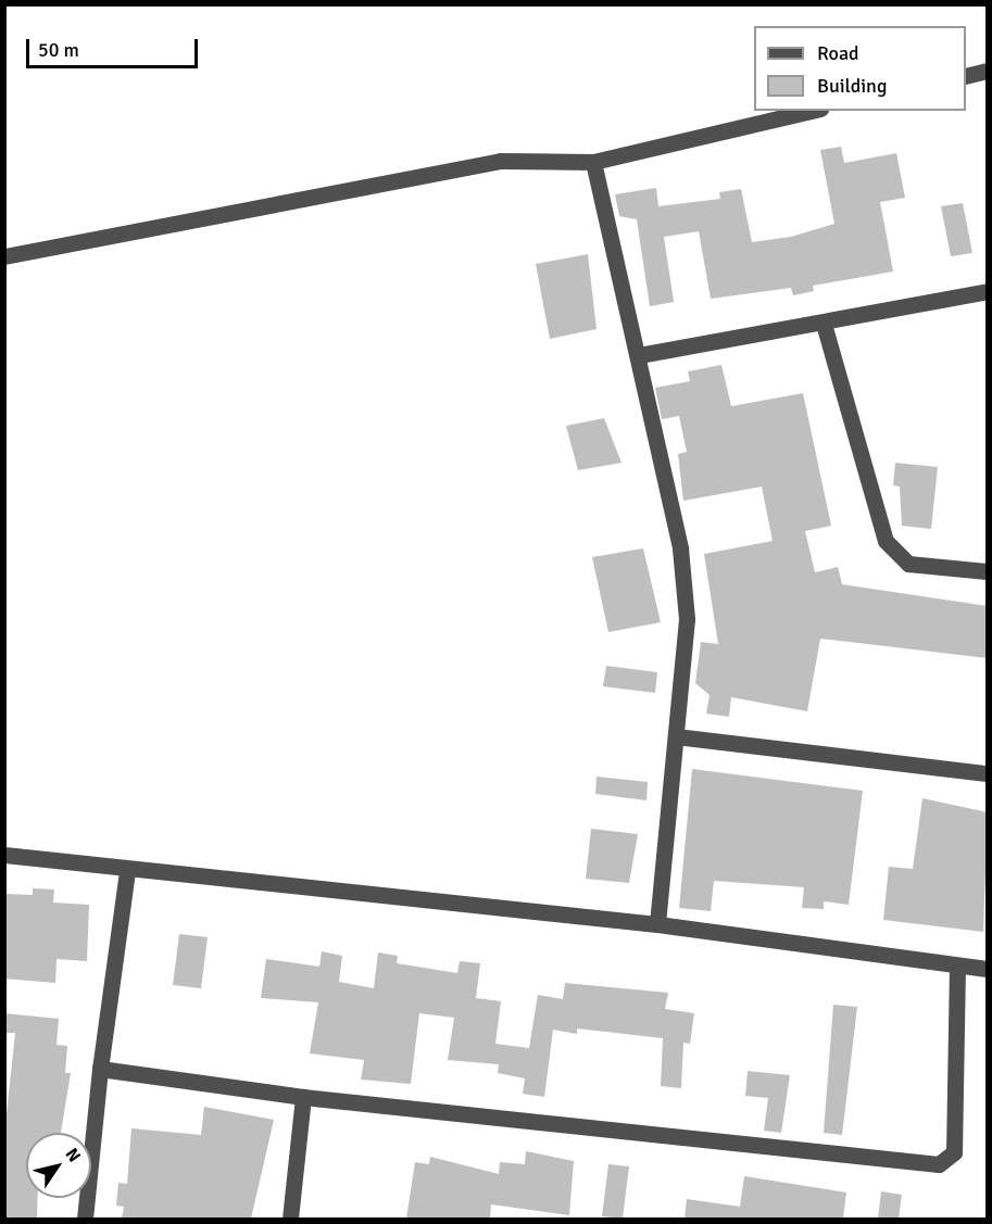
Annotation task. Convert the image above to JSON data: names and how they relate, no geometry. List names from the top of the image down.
{
  "legend": ["Road", "Building"],
  "scale_bar": "50 m",
  "north": "top right"
}
